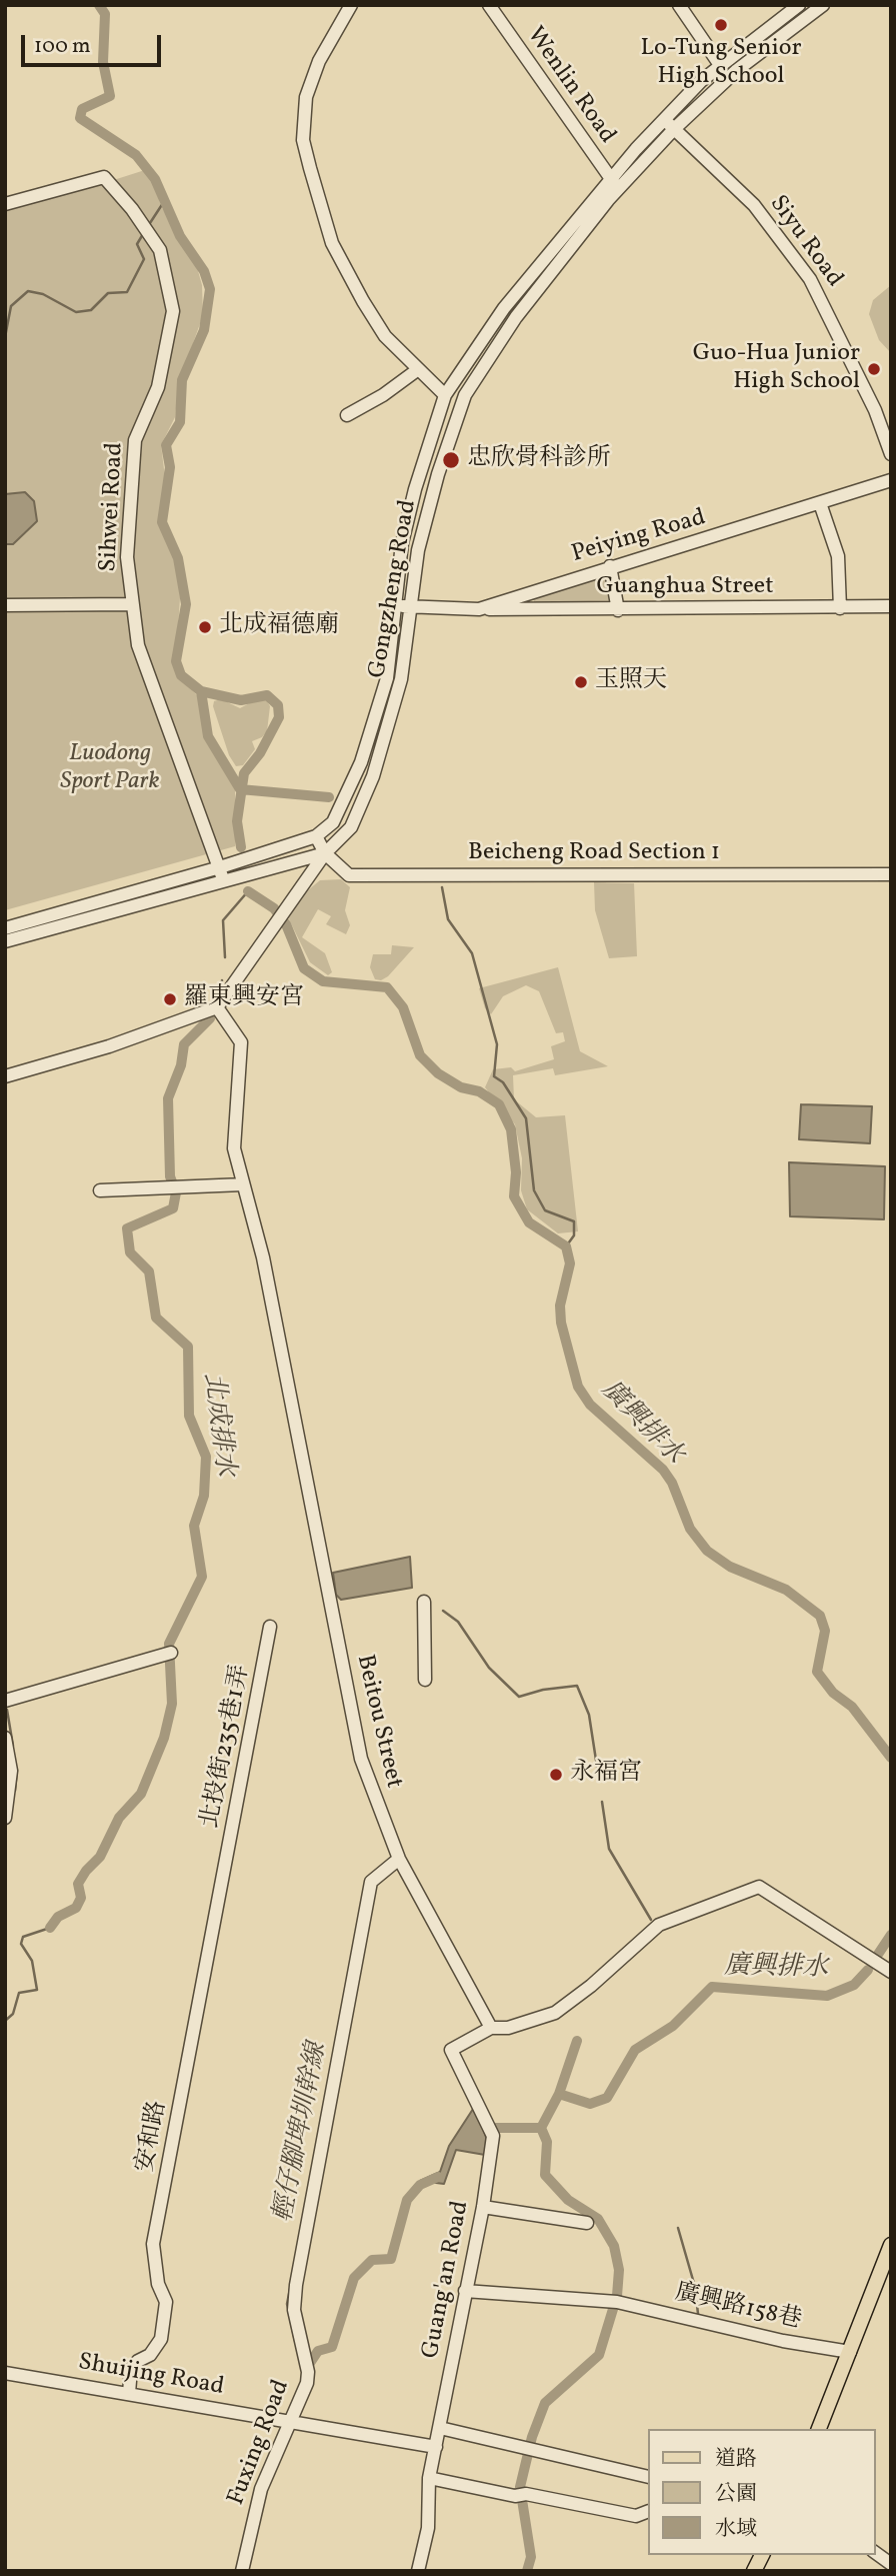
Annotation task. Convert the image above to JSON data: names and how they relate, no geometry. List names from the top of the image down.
{
  "streets": {
    "street": [
      "Wenlin Road",
      "Siyu Road",
      "Sihwei Road",
      "Peiying Road",
      "Guanghua Street",
      "Gongzheng Road",
      "Beicheng Road Section 1",
      "Beitou Street",
      "北投街235巷1弄",
      "安和路",
      "Guang'an Road",
      "廣興路158巷",
      "Shuijing Road",
      "Fuxing Road"
    ]
  },
  "crossings": [
    ["Wenlin Road", "Gongzheng Road"],
    ["Siyu Road", "Gongzheng Road"],
    ["Sihwei Road", "Gongzheng Road"],
    ["Peiying Road", "Guanghua Street"],
    ["Peiying Road", "Gongzheng Road"],
    ["Gongzheng Road", "Beicheng Road Section 1"],
    ["Beitou Street", "Guang'an Road"],
    ["Beitou Street", "Fuxing Road"],
    ["北投街235巷1弄", "安和路"],
    ["安和路", "Shuijing Road"],
    ["Guang'an Road", "廣興路158巷"],
    ["Guang'an Road", "Shuijing Road"],
    ["Shuijing Road", "Fuxing Road"]
  ],
  "water": ["廣興排水", "北成排水", "輕仔腳埤圳幹線"],
  "parks": ["Luodong Sport Park"],
  "places": [
    "Lo-Tung Senior High School",
    "Guo-Hua Junior High School",
    "忠欣骨科診所",
    "北成福德廟",
    "玉照天",
    "羅東興安宮",
    "永福宮"
  ],
  "legend": ["道路", "公園", "水域"],
  "scale_bar": "100 m"
}
